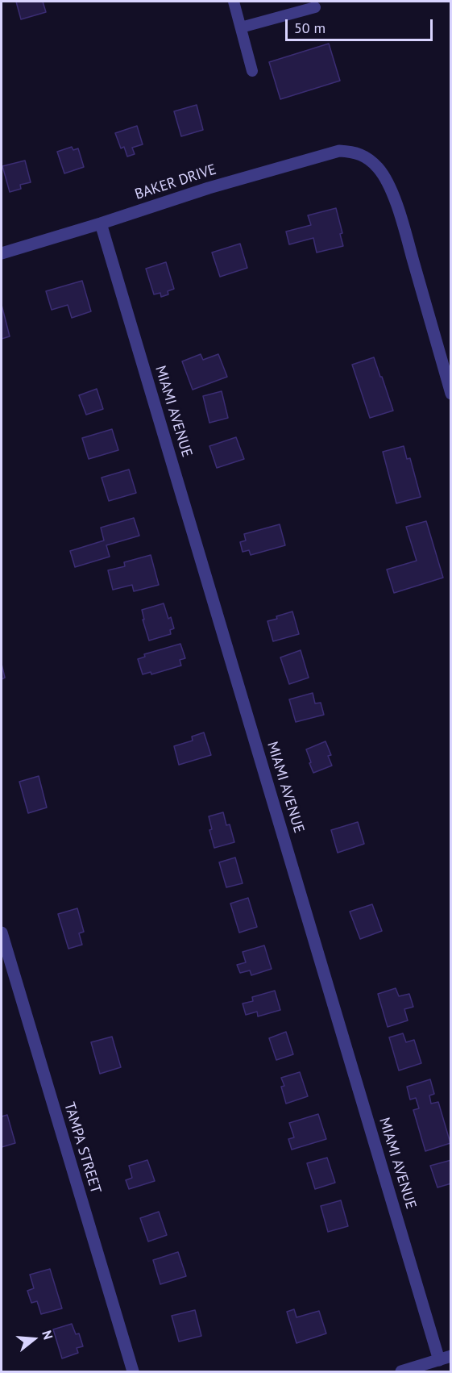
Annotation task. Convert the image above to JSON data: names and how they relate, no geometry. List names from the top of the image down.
{
  "streets": {
    "street": ["BAKER DRIVE", "MIAMI AVENUE", "TAMPA STREET"]
  },
  "crossings": [
    ["BAKER DRIVE", "MIAMI AVENUE"]
  ],
  "scale_bar": "50 m",
  "north": "right"
}
